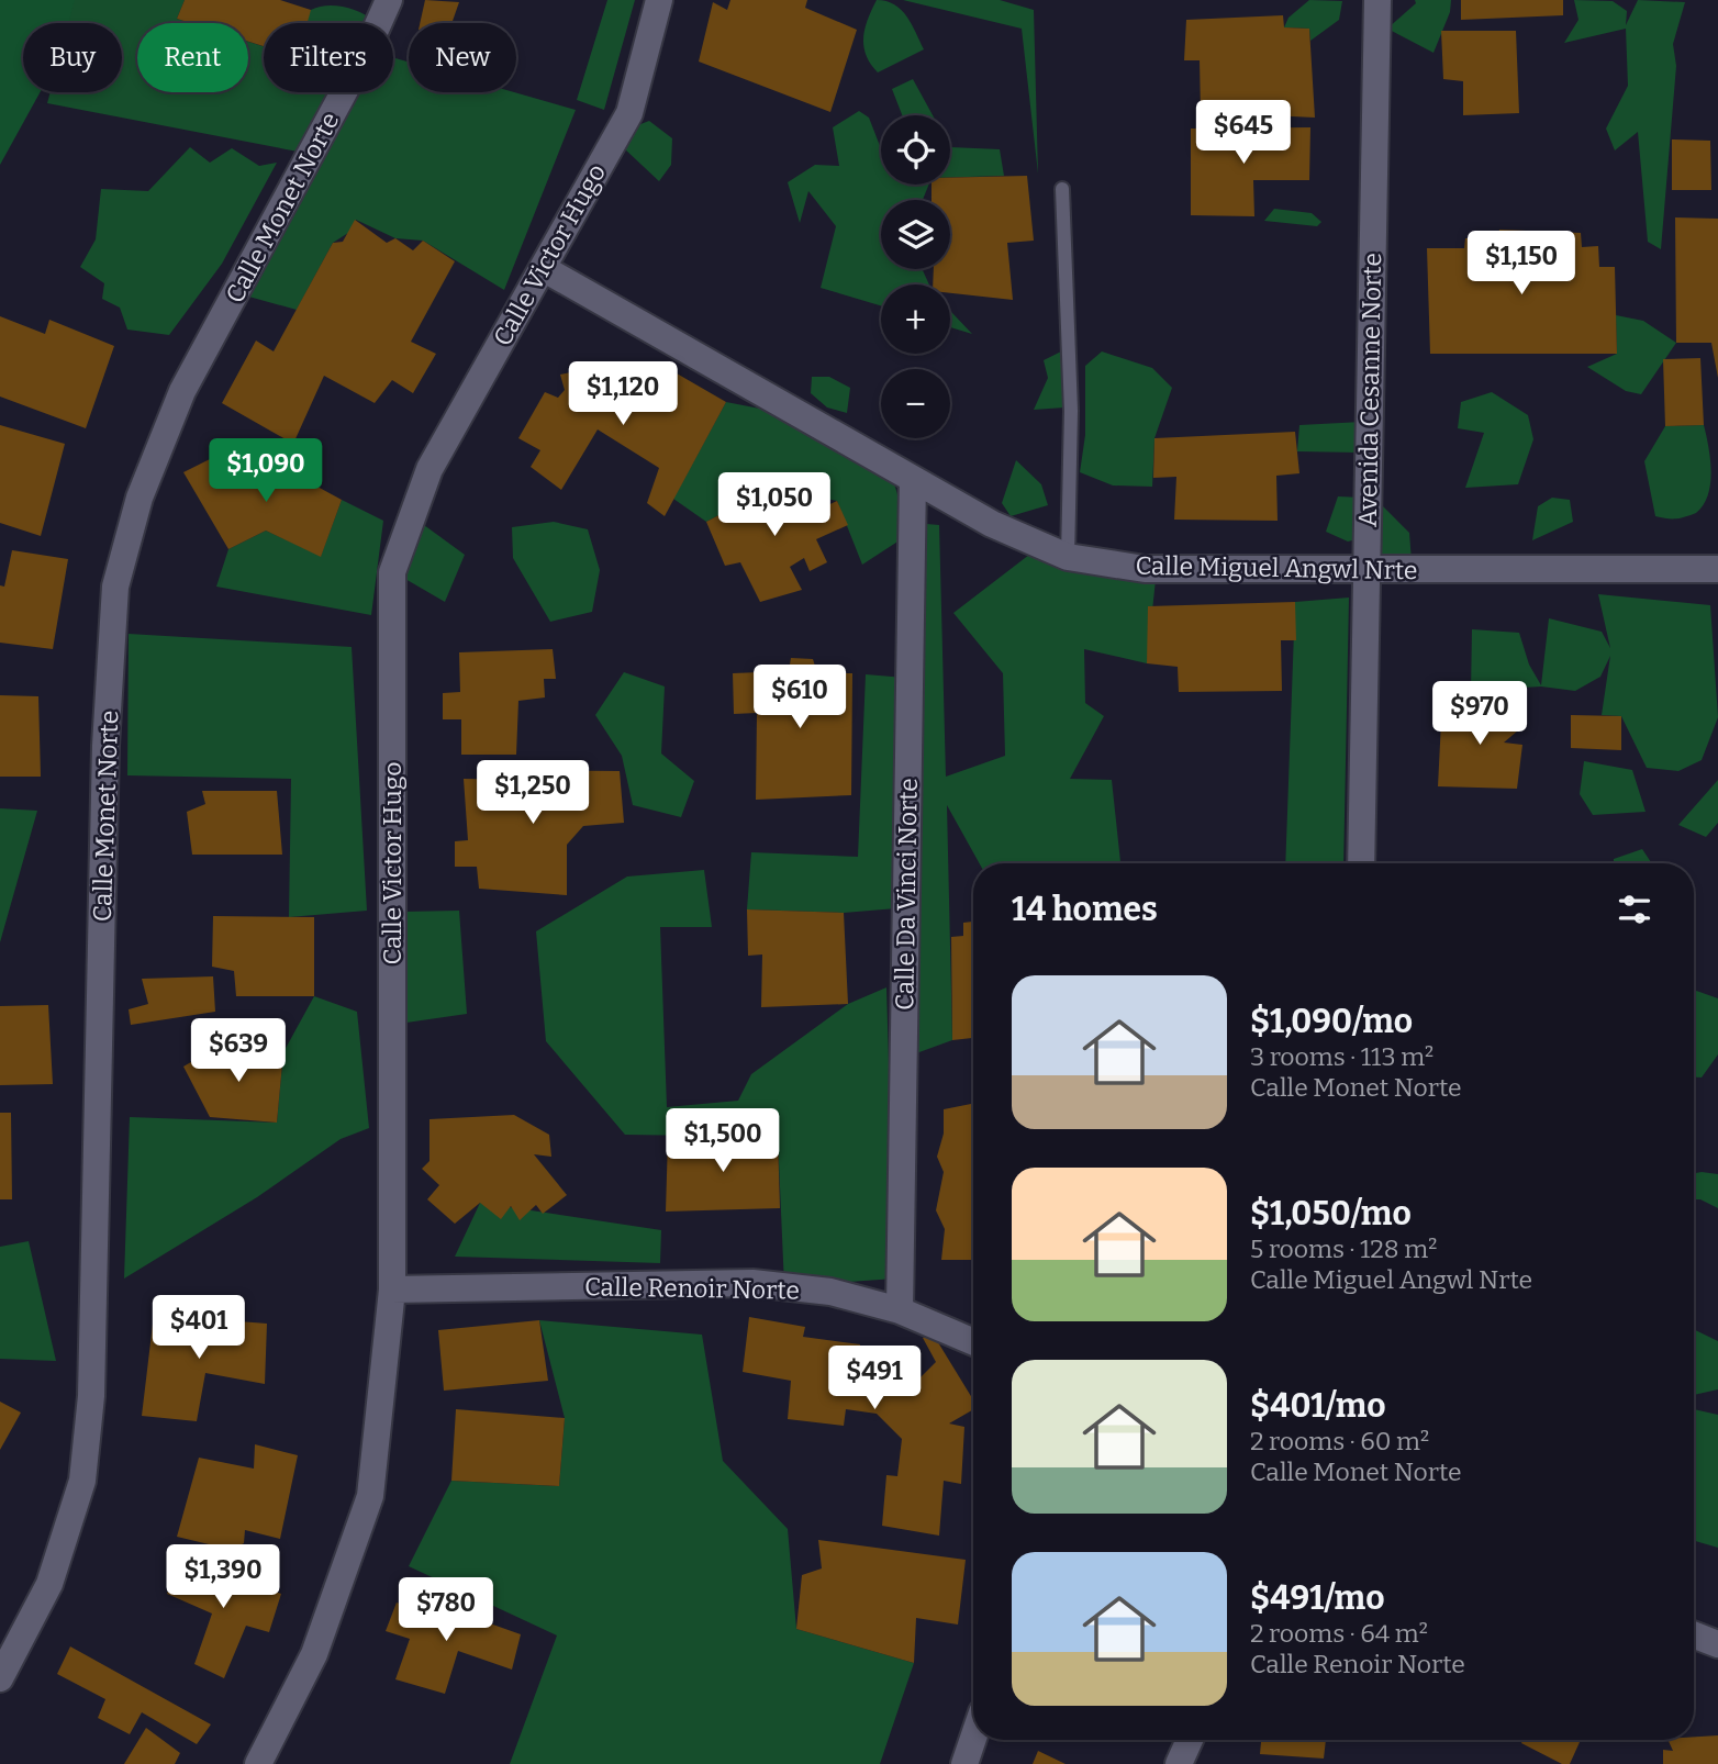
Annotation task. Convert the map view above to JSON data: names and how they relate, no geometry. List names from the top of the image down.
{
  "streets": {
    "street": [
      "Calle Monet Norte",
      "Calle Victor Hugo",
      "Avenida Cesanne Norte",
      "Calle Miguel Angwl Nrte",
      "Calle Da Vinci Norte",
      "Calle Renoir Norte"
    ]
  },
  "crossings": [
    ["Calle Victor Hugo", "Calle Miguel Angwl Nrte"],
    ["Calle Victor Hugo", "Calle Renoir Norte"],
    ["Avenida Cesanne Norte", "Calle Miguel Angwl Nrte"],
    ["Calle Miguel Angwl Nrte", "Calle Da Vinci Norte"],
    ["Calle Da Vinci Norte", "Calle Renoir Norte"]
  ],
  "page": {
    "chip": [
      "Buy",
      "Rent",
      "Filters",
      "New"
    ],
    "price": [
      "$645",
      "$1,150",
      "$1,120",
      "$1,090",
      "$1,050",
      "$610",
      "$970",
      "$1,250",
      "$639",
      "$1,500",
      "$401",
      "$491",
      "$1,390",
      "$780"
    ],
    "map_buttons": ["+", "−"],
    "heading": "14 homes",
    "list": [
      {
        "name": "$1,090/mo",
        "note": "3 rooms · 113 m² · Calle Monet Norte"
      },
      {
        "name": "$1,050/mo",
        "note": "5 rooms · 128 m² · Calle Miguel Angwl Nrte"
      },
      {
        "name": "$401/mo",
        "note": "2 rooms · 60 m² · Calle Monet Norte"
      },
      {
        "name": "$491/mo",
        "note": "2 rooms · 64 m² · Calle Renoir Norte"
      }
    ]
  }
}
